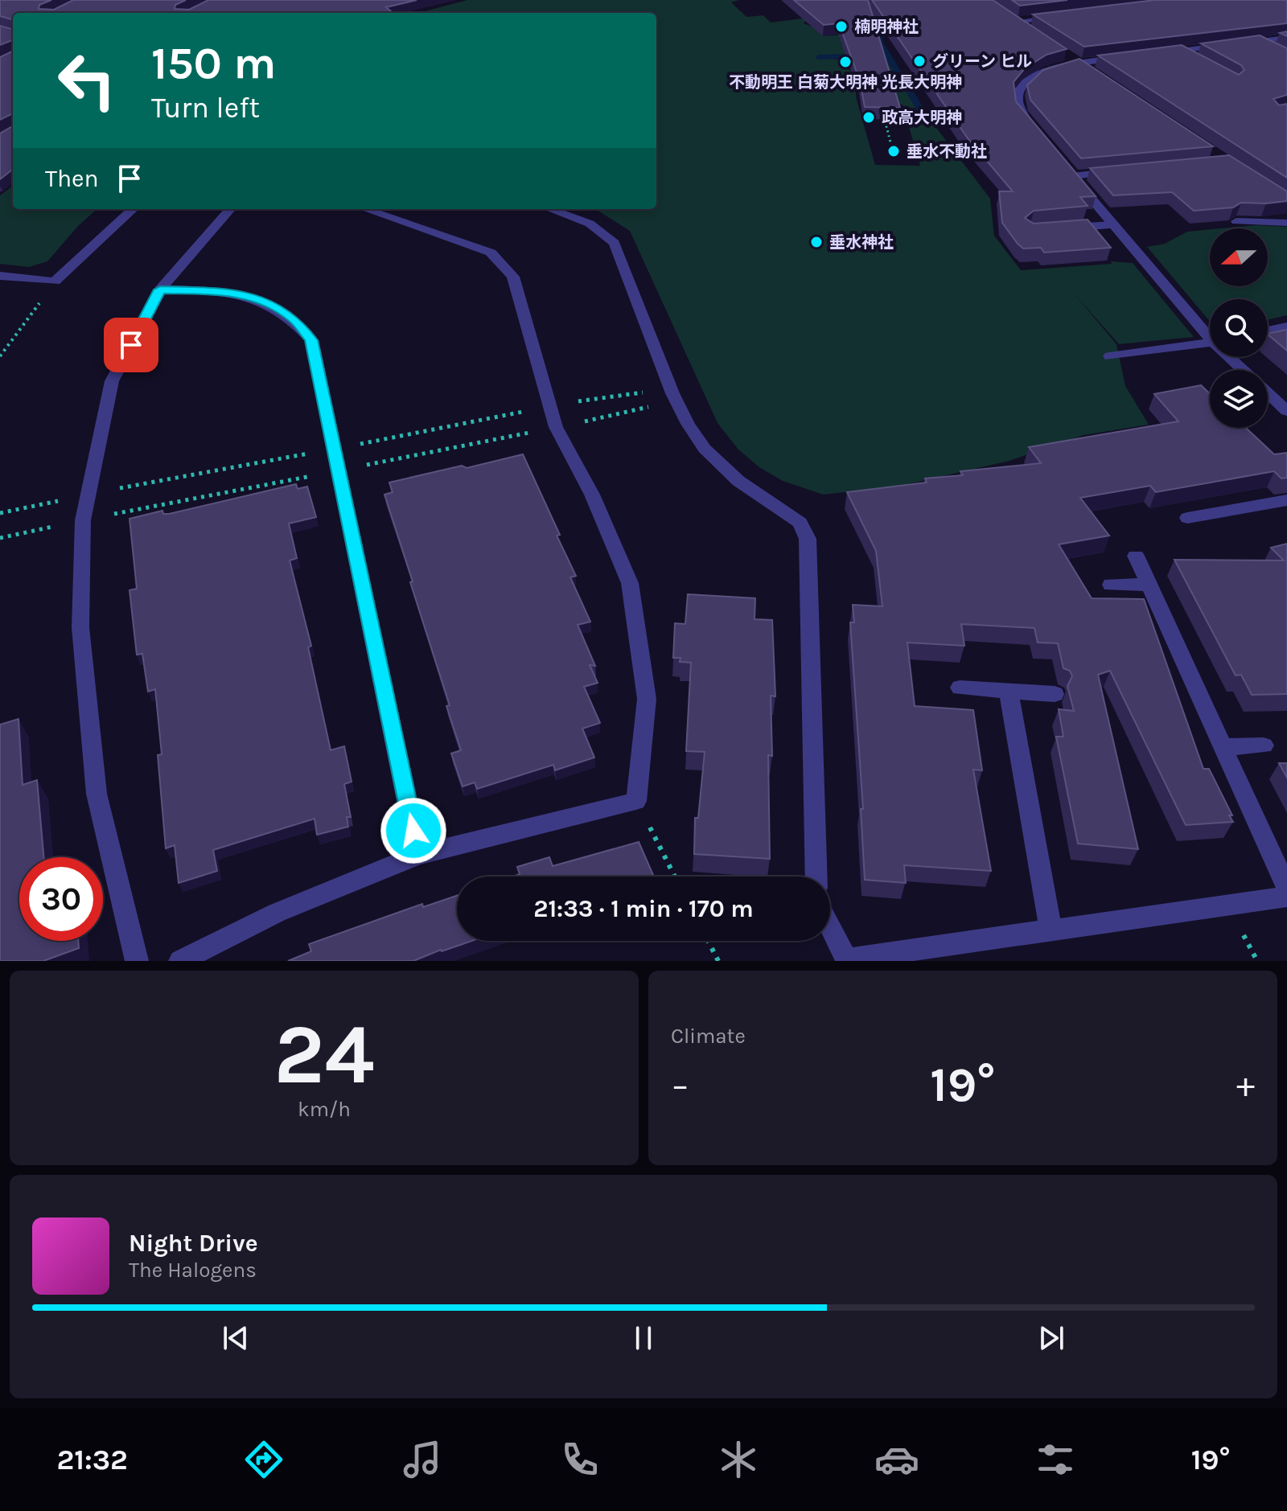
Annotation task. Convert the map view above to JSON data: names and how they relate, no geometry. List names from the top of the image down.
{
  "places": [
    "楠明神社",
    "グリーン ヒル",
    "不動明王 白菊大明神 光長大明神",
    "政高大明神",
    "垂水不動社",
    "垂水神社"
  ],
  "north": "left",
  "page": {
    "turn": ["150 m", "Turn left"],
    "then": "Then",
    "limit": "30",
    "trip": "21:33 · 1 min · 170 m",
    "tile": [
      ["24", "km/h"],
      "Climate"
    ],
    "heat": ["−", "19°", "+"],
    "song": ["Night Drive", "The Halogens"],
    "tabs": ["21:32", "19°"]
  }
}
